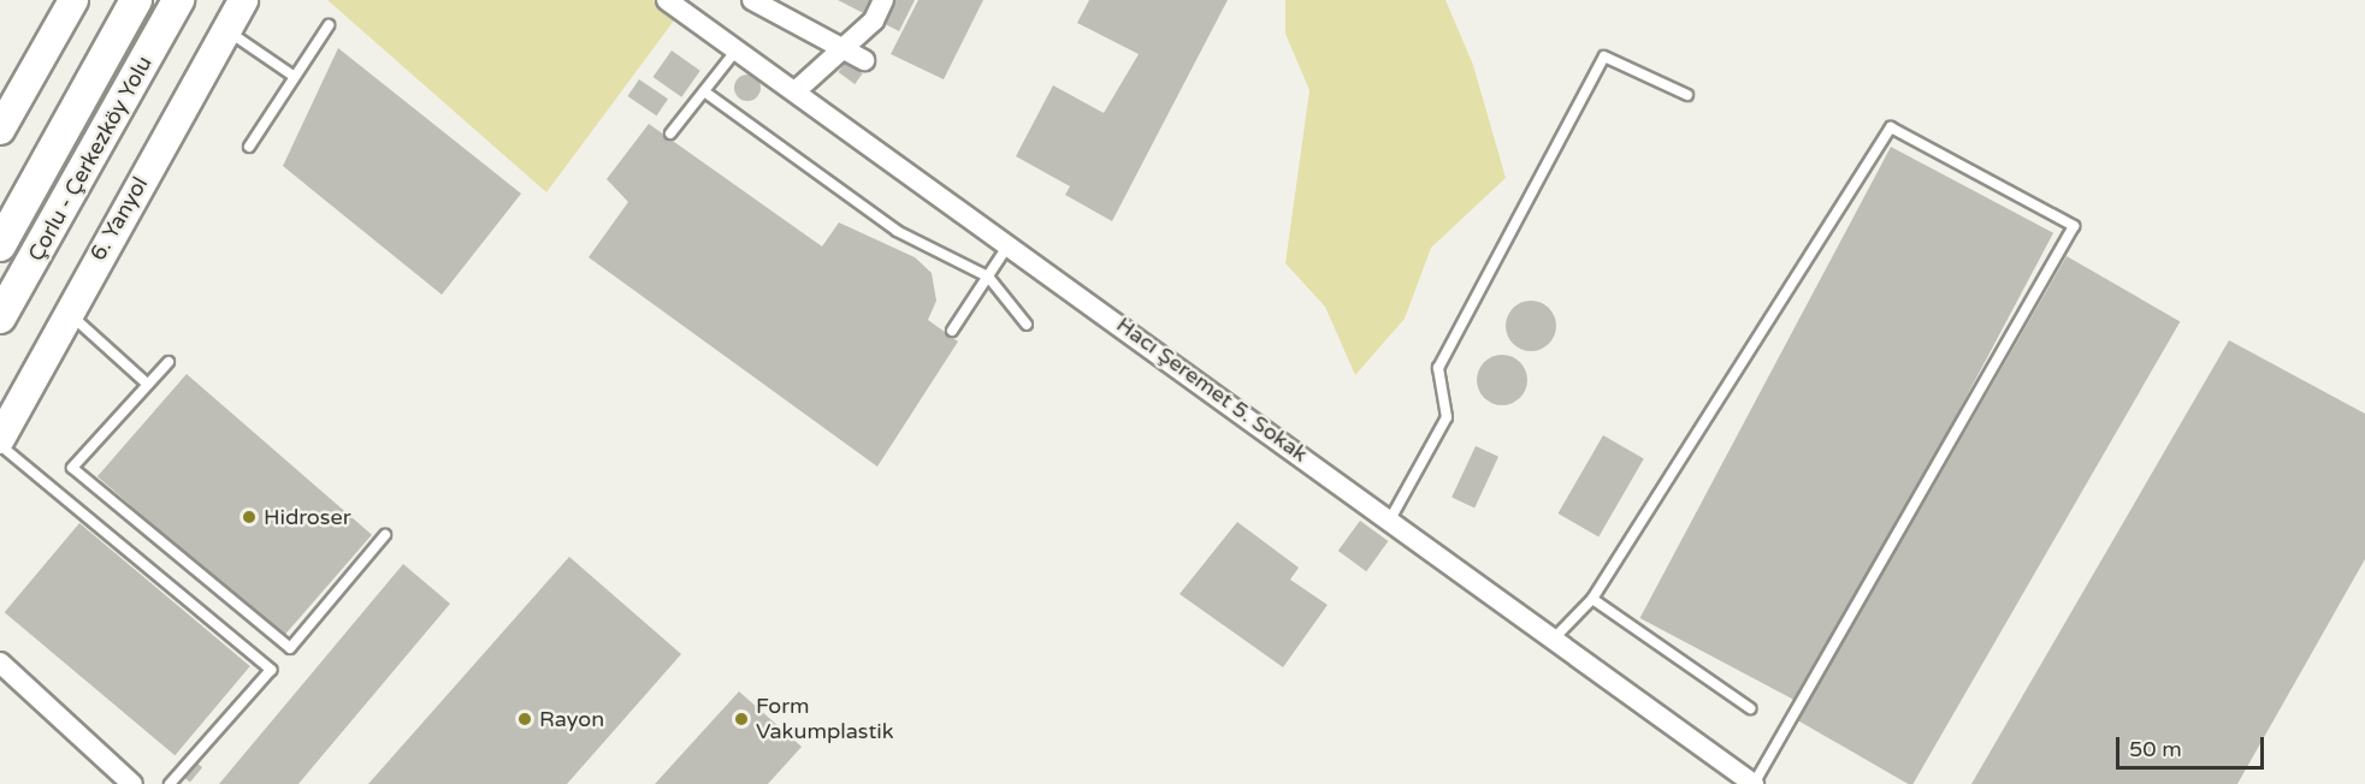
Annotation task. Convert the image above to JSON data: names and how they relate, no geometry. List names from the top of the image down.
{
  "streets": {
    "main road": ["Çorlu - Çerkezköy Yolu", "6. Yanyol"],
    "street": ["Hacı Şeremet 5. Sokak"]
  },
  "places": ["Hidroser", "Rayon", "Form Vakumplastik"],
  "scale_bar": "50 m"
}
